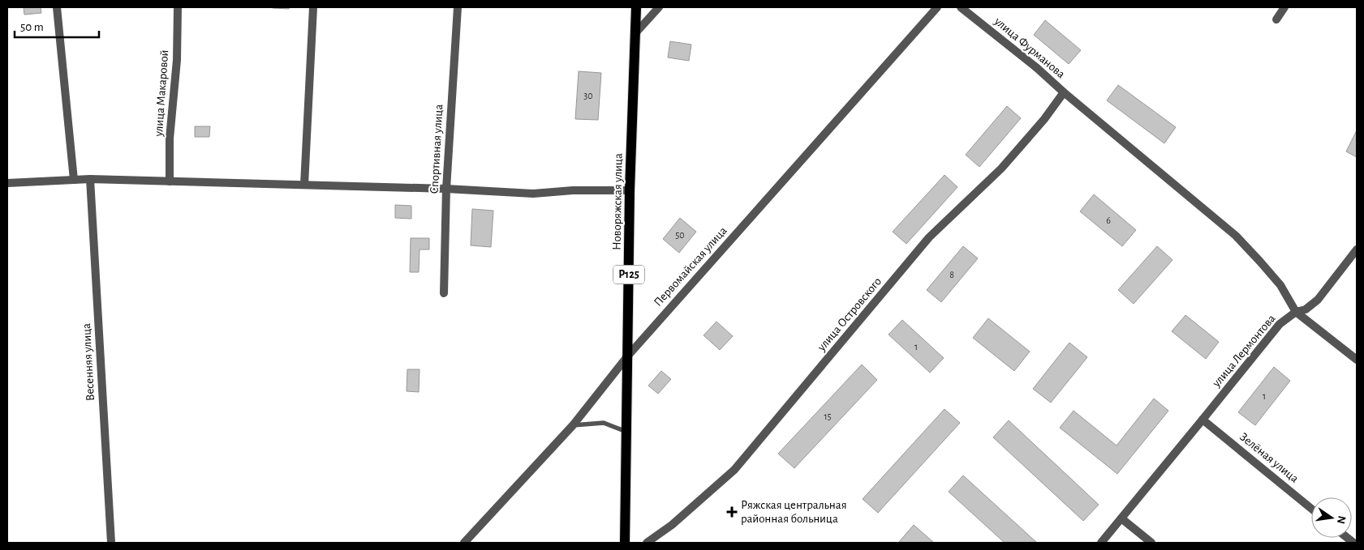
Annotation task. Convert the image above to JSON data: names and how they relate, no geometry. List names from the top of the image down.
{
  "streets": {
    "main road": ["Новоряжская улица", "Р125"],
    "street": [
      "улица Фурманова",
      "улица Макаровой",
      "Спортивная улица",
      "Первомайская улица",
      "улица Островского",
      "улица Лермонтова",
      "Весенняя улица",
      "Зелёная улица"
    ]
  },
  "crossings": [
    ["улица Фурманова", "улица Островского"],
    ["Новоряжская улица", "Первомайская улица"],
    ["улица Лермонтова", "Зелёная улица"]
  ],
  "places": {
    "health": ["Ряжская центральная районная больница"]
  },
  "house_numbers": [
    "30",
    "6",
    "50",
    "8",
    "1",
    "1",
    "15"
  ],
  "scale_bar": "50 m",
  "north": "right"
}
